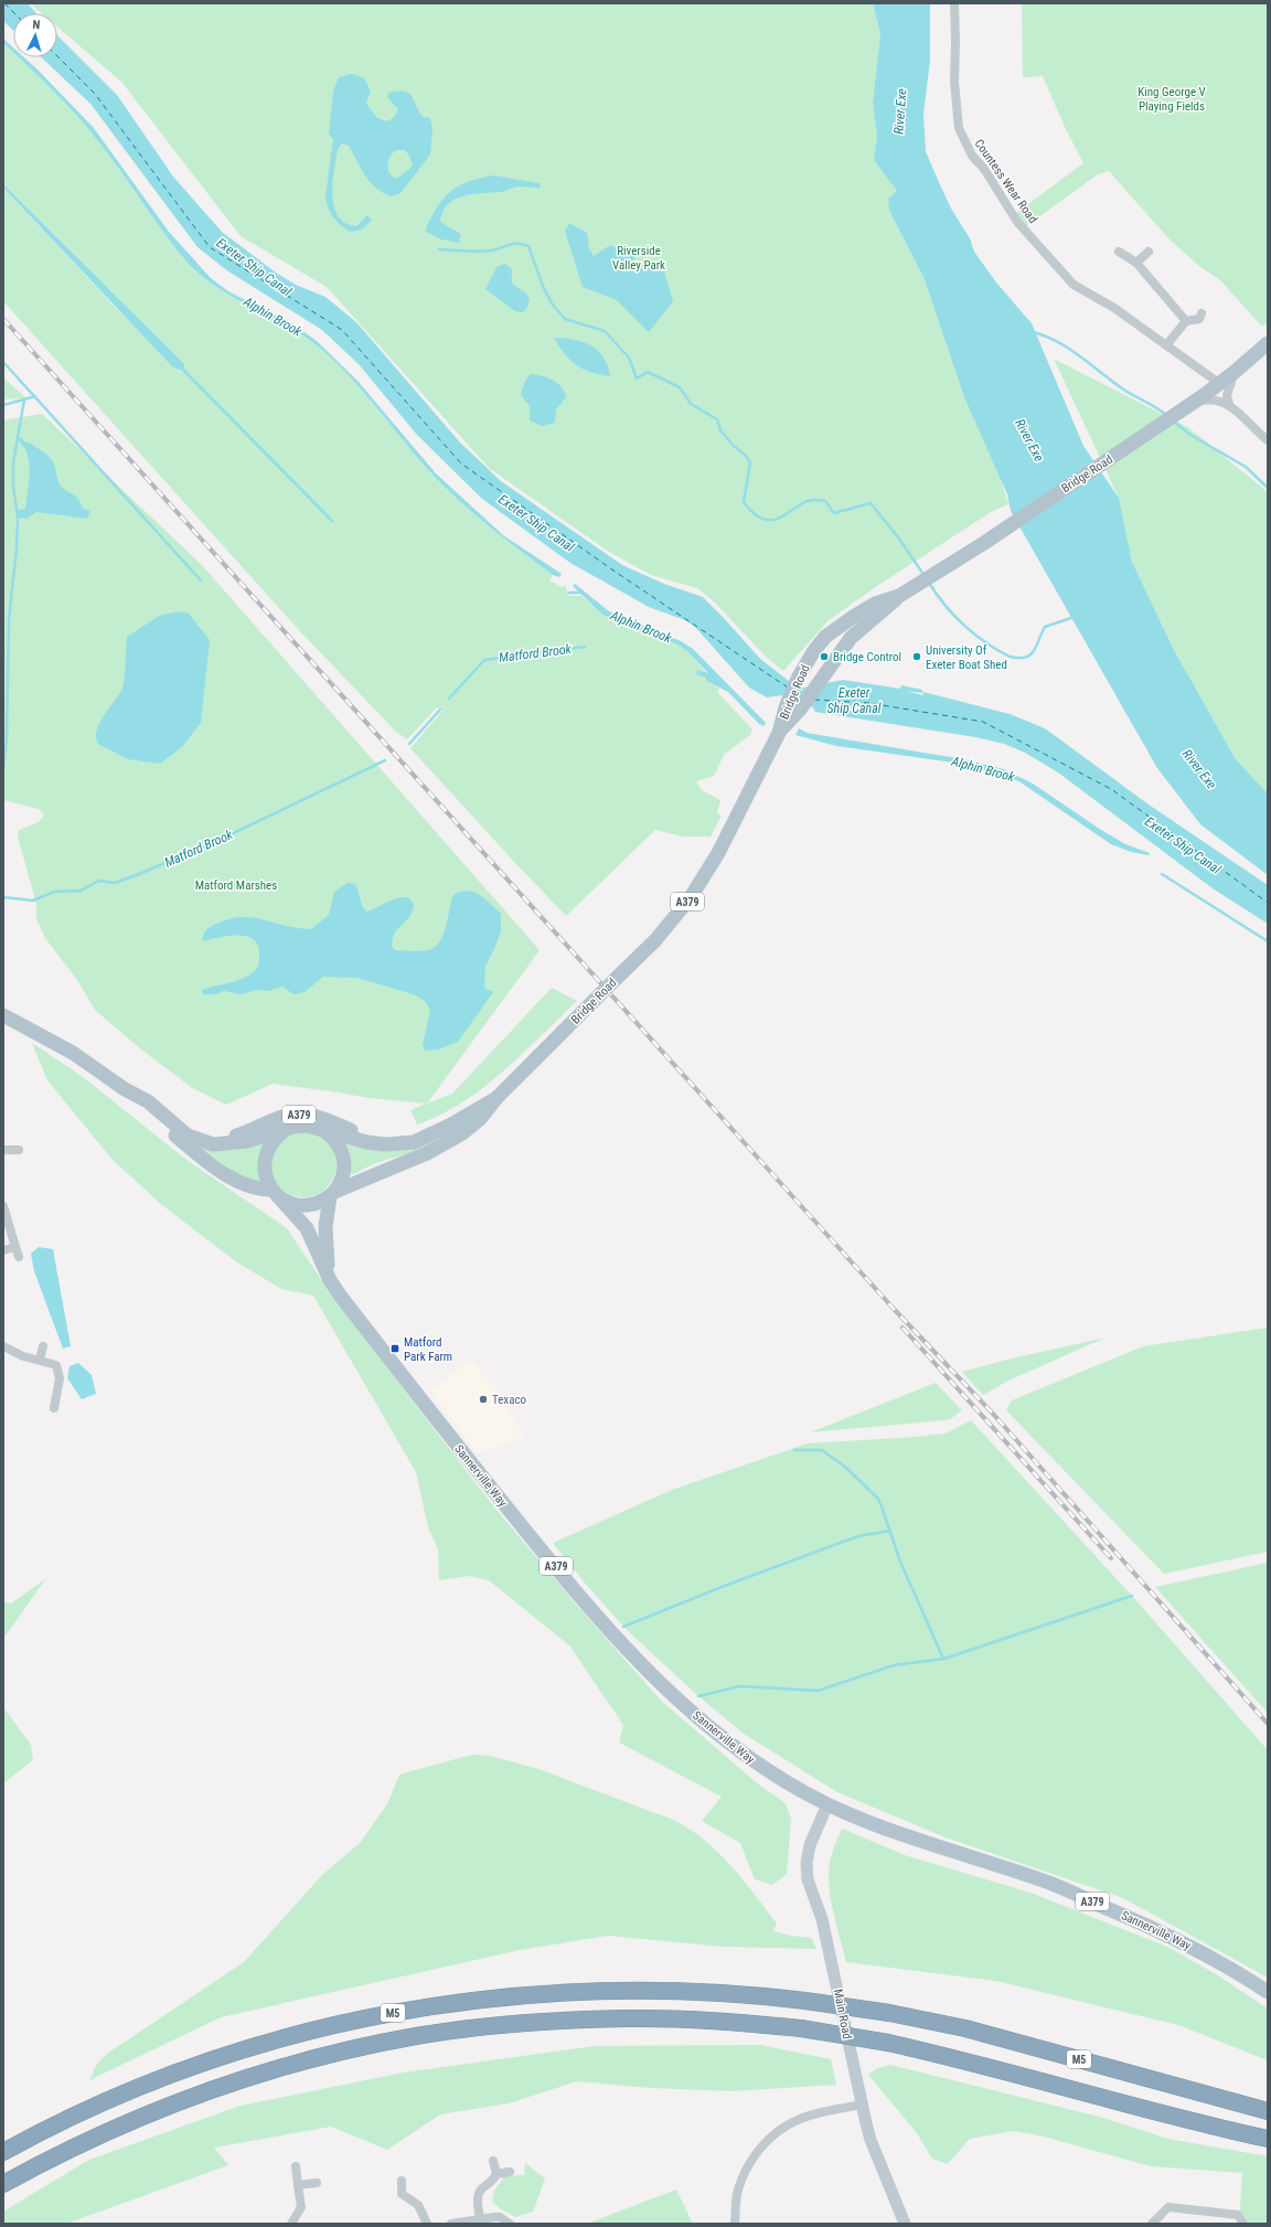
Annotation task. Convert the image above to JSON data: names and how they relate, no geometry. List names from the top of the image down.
{
  "streets": {
    "highway": ["M5"],
    "main road": ["Bridge Road", "A379", "Sannerville Way"],
    "street": ["Countess Wear Road", "Main Road"]
  },
  "crossings": [
    ["Countess Wear Road", "Bridge Road"],
    ["Bridge Road", "A379"],
    ["Bridge Road", "Sannerville Way"],
    ["A379", "Sannerville Way"],
    ["Sannerville Way", "Main Road"]
  ],
  "water": [
    "River Exe",
    "Exeter Ship Canal",
    "Alphin Brook",
    "Matford Brook"
  ],
  "parks": ["King George V Playing Fields", "Riverside Valley Park", "Matford Marshes"],
  "places": {
    "other": ["Bridge Control", "University Of Exeter Boat Shed", "Texaco"],
    "transit": ["Matford Park Farm"]
  },
  "north": "top"
}
